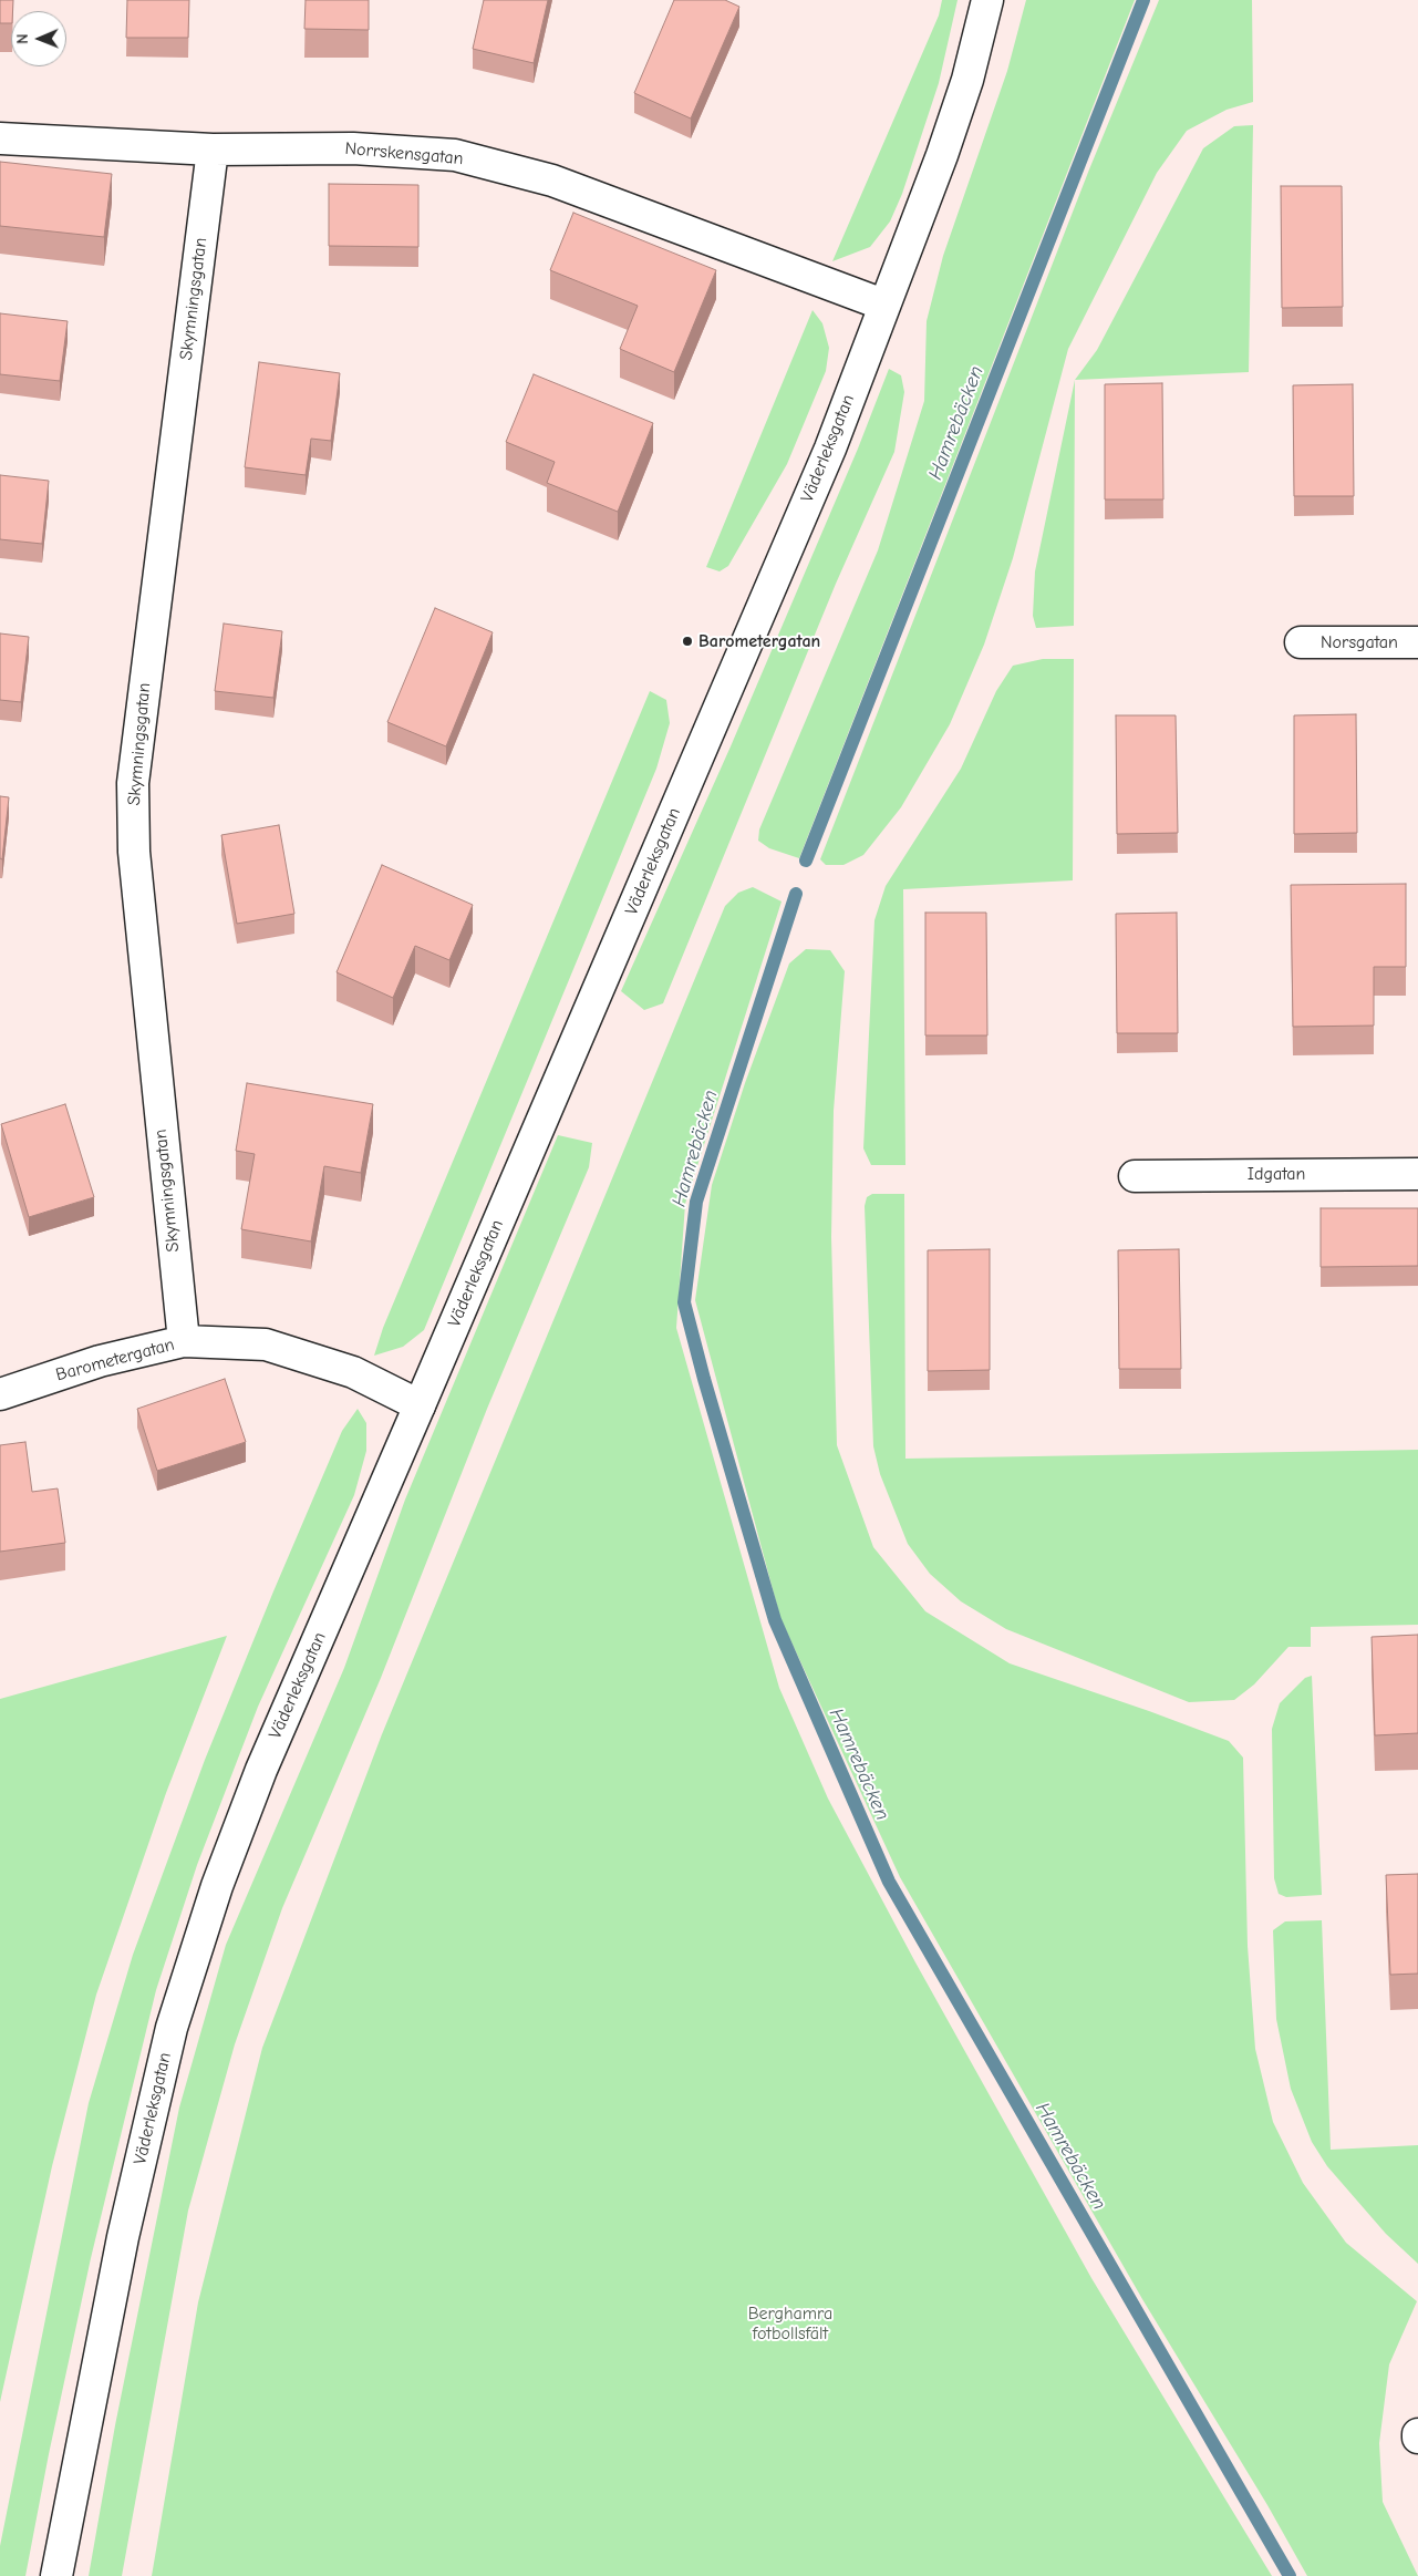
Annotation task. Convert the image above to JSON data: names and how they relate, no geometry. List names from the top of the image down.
{
  "streets": {
    "street": [
      "Norrskensgatan",
      "Skymningsgatan",
      "Väderleksgatan",
      "Norsgatan",
      "Idgatan",
      "Barometergatan"
    ]
  },
  "crossings": [
    ["Norrskensgatan", "Skymningsgatan"],
    ["Norrskensgatan", "Väderleksgatan"],
    ["Skymningsgatan", "Barometergatan"],
    ["Väderleksgatan", "Barometergatan"]
  ],
  "water": ["Hamrebäcken"],
  "parks": ["Berghamra fotbollsfält"],
  "places": ["Barometergatan"],
  "north": "left"
}
